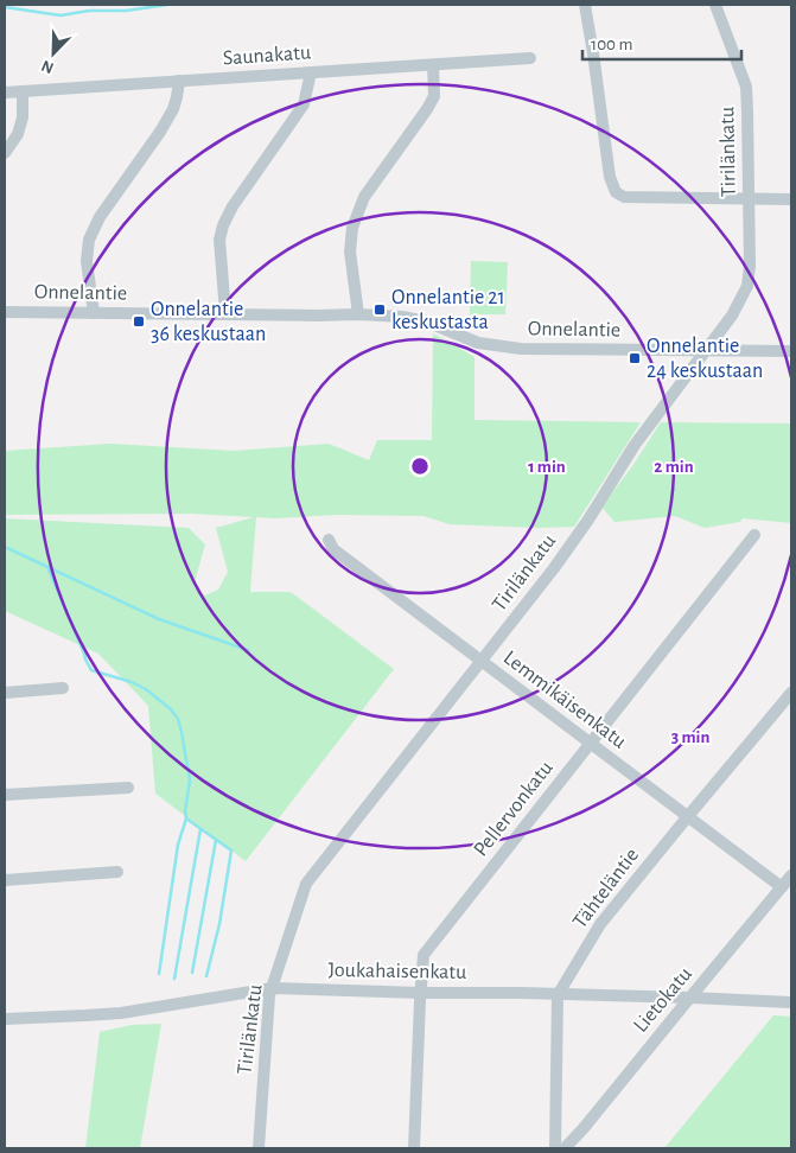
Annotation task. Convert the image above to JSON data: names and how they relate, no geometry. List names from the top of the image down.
{
  "streets": {
    "street": [
      "Saunakatu",
      "Tirilänkatu",
      "Onnelantie",
      "Lemmikäisenkatu",
      "Pellervonkatu",
      "Tähteläntie",
      "Joukahaisenkatu",
      "Lietokatu"
    ]
  },
  "crossings": [
    ["Tirilänkatu", "Onnelantie"],
    ["Tirilänkatu", "Lemmikäisenkatu"],
    ["Tirilänkatu", "Joukahaisenkatu"],
    ["Lemmikäisenkatu", "Pellervonkatu"],
    ["Lemmikäisenkatu", "Tähteläntie"],
    ["Lemmikäisenkatu", "Lietokatu"],
    ["Pellervonkatu", "Joukahaisenkatu"],
    ["Tähteläntie", "Joukahaisenkatu"],
    ["Joukahaisenkatu", "Lietokatu"]
  ],
  "places": {
    "transit": ["Onnelantie 21 keskustasta", "Onnelantie 36 keskustaan", "Onnelantie 24 keskustaan"]
  },
  "scale_bar": "100 m",
  "north": "bottom left",
  "rings": ["1 min", "2 min", "3 min"]
}
